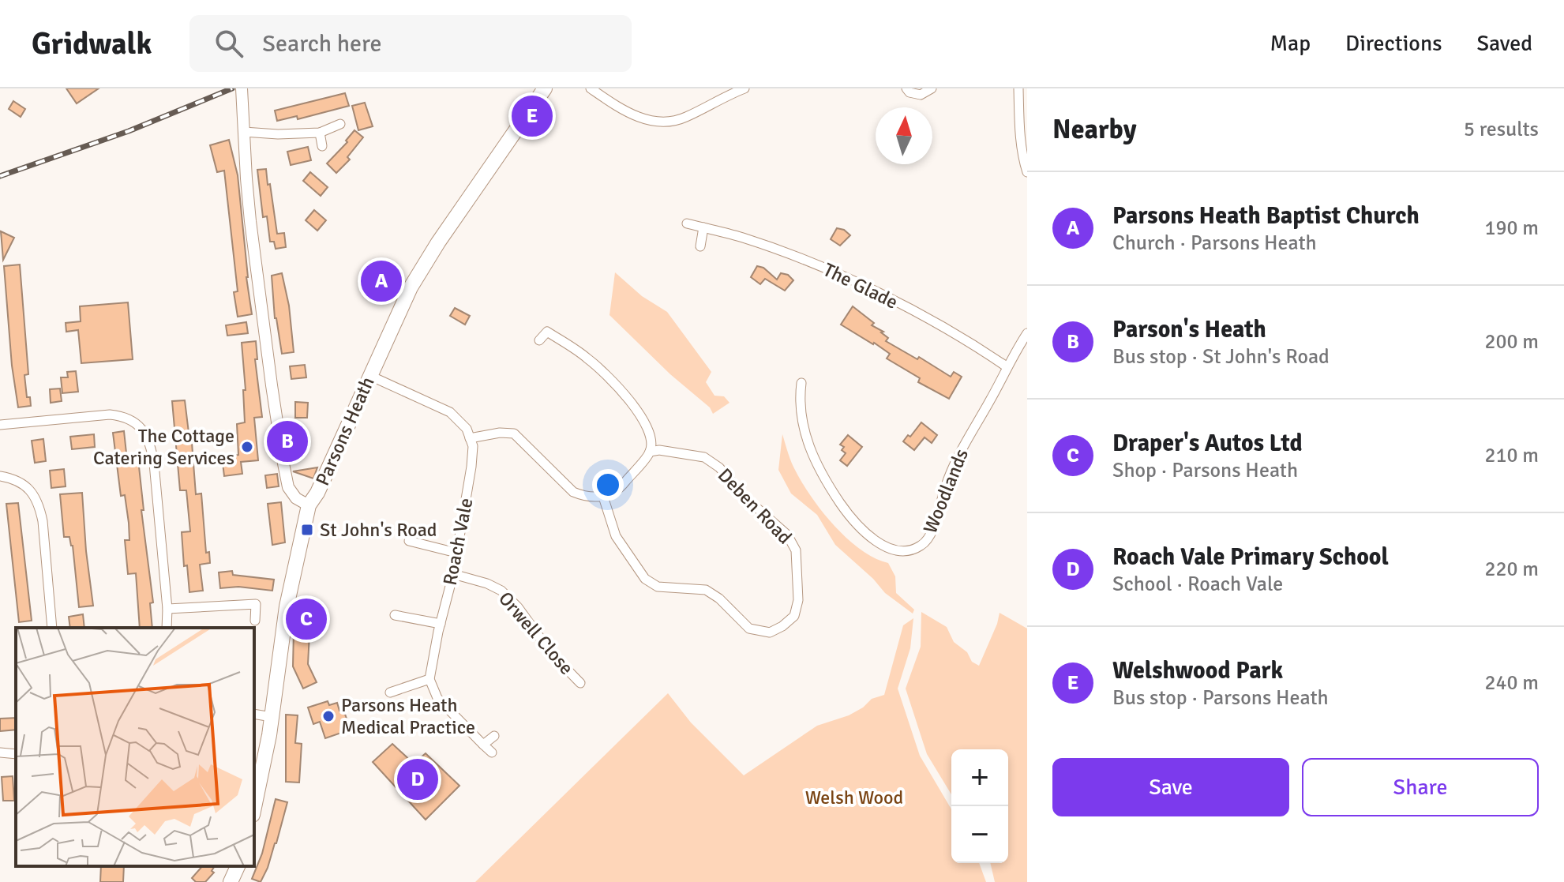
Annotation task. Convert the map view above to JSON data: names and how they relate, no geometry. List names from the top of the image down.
{
  "streets": {
    "main road": ["Parsons Heath"],
    "street": [
      "The Glade",
      "Woodlands",
      "Deben Road",
      "Roach Vale",
      "Orwell Close"
    ]
  },
  "crossings": [
    ["The Glade", "Woodlands"],
    ["Roach Vale", "Orwell Close"]
  ],
  "parks": ["Welsh Wood"],
  "places": {
    "other": ["The Cottage Catering Services", "Parsons Heath Medical Practice"],
    "transit": ["St John's Road"]
  },
  "north": "top",
  "page": {
    "header": "Gridwalk",
    "search": "Search here",
    "nav": ["Map", "Directions", "Saved"],
    "heading": ["Nearby", "5 results"],
    "pins": [
      "E",
      "A",
      "B",
      "C",
      "D"
    ],
    "list": [
      {
        "mark": "A",
        "name": "Parsons Heath Baptist Church",
        "note": "Church · Parsons Heath",
        "value": "190 m"
      },
      {
        "mark": "B",
        "name": "Parson's Heath",
        "note": "Bus stop · St John's Road",
        "value": "200 m"
      },
      {
        "mark": "C",
        "name": "Draper's Autos Ltd",
        "note": "Shop · Parsons Heath",
        "value": "210 m"
      },
      {
        "mark": "D",
        "name": "Roach Vale Primary School",
        "note": "School · Roach Vale",
        "value": "220 m"
      },
      {
        "mark": "E",
        "name": "Welshwood Park",
        "note": "Bus stop · Parsons Heath",
        "value": "240 m"
      }
    ],
    "buttons": ["Save", "Share"],
    "map_buttons": ["+", "−"]
  }
}
